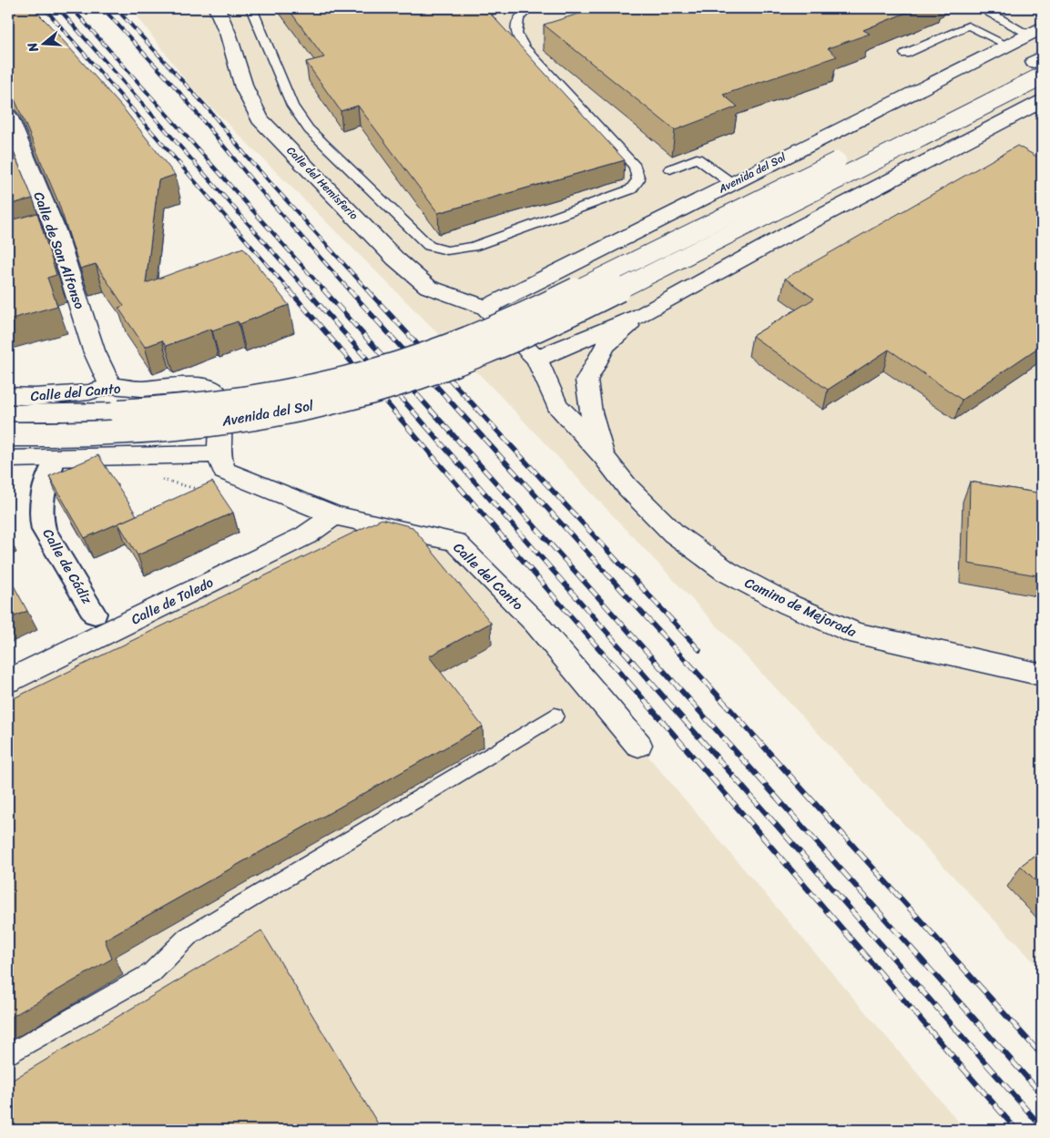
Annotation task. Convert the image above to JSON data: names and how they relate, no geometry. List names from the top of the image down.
{
  "streets": {
    "street": [
      "Avenida del Sol",
      "Calle del Hemisferio",
      "Calle de San Alfonso",
      "Calle del Canto",
      "Calle de Cádiz",
      "Calle de Toledo",
      "Camino de Mejorada"
    ]
  },
  "crossings": [
    ["Avenida del Sol", "Calle del Hemisferio"],
    ["Calle de San Alfonso", "Calle del Canto"],
    ["Calle del Canto", "Calle de Toledo"]
  ],
  "north": "left"
}
